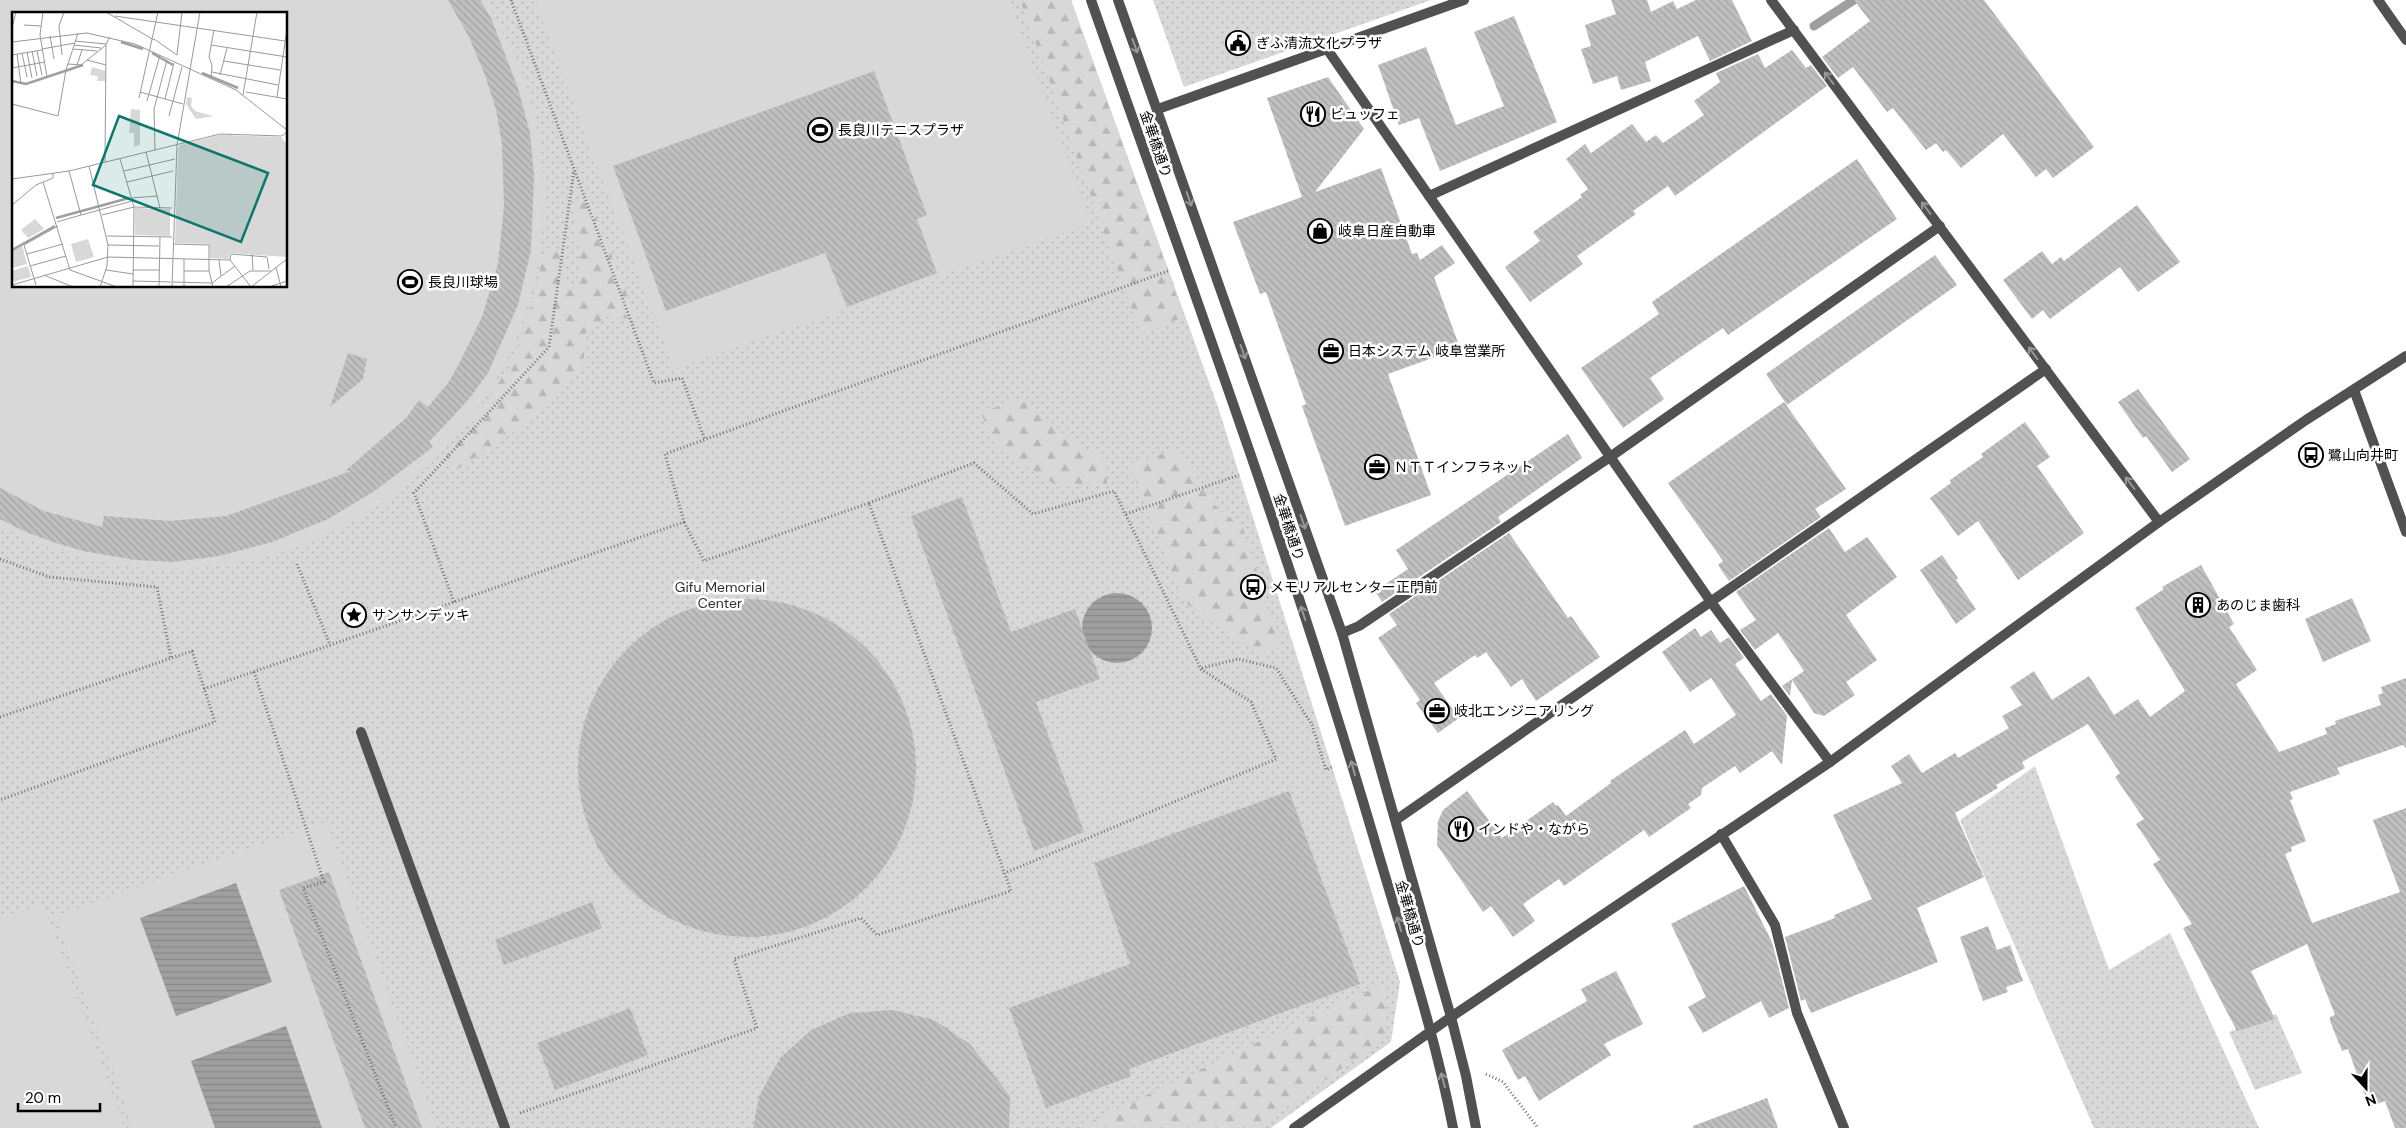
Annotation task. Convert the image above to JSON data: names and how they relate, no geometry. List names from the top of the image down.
{
  "streets": {
    "street": ["金華橋通り"]
  },
  "parks": ["Gifu Memorial Center"],
  "places": {
    "public building": ["ぎふ清流文化プラザ"],
    "restaurant": ["ビュッフェ", "インドや・ながら"],
    "sports": ["長良川テニスプラザ", "長良川球場"],
    "shop": ["岐阜日産自動車"],
    "office": ["日本システム 岐阜営業所", "ＮＴＴインフラネット", "岐北エンジニアリング"],
    "bus stop": ["鷺山向井町", "メモリアルセンター正門前"],
    "building": ["あのじま歯科"],
    "place": ["サンサンデッキ"]
  },
  "scale_bar": "20 m",
  "north": "bottom"
}
